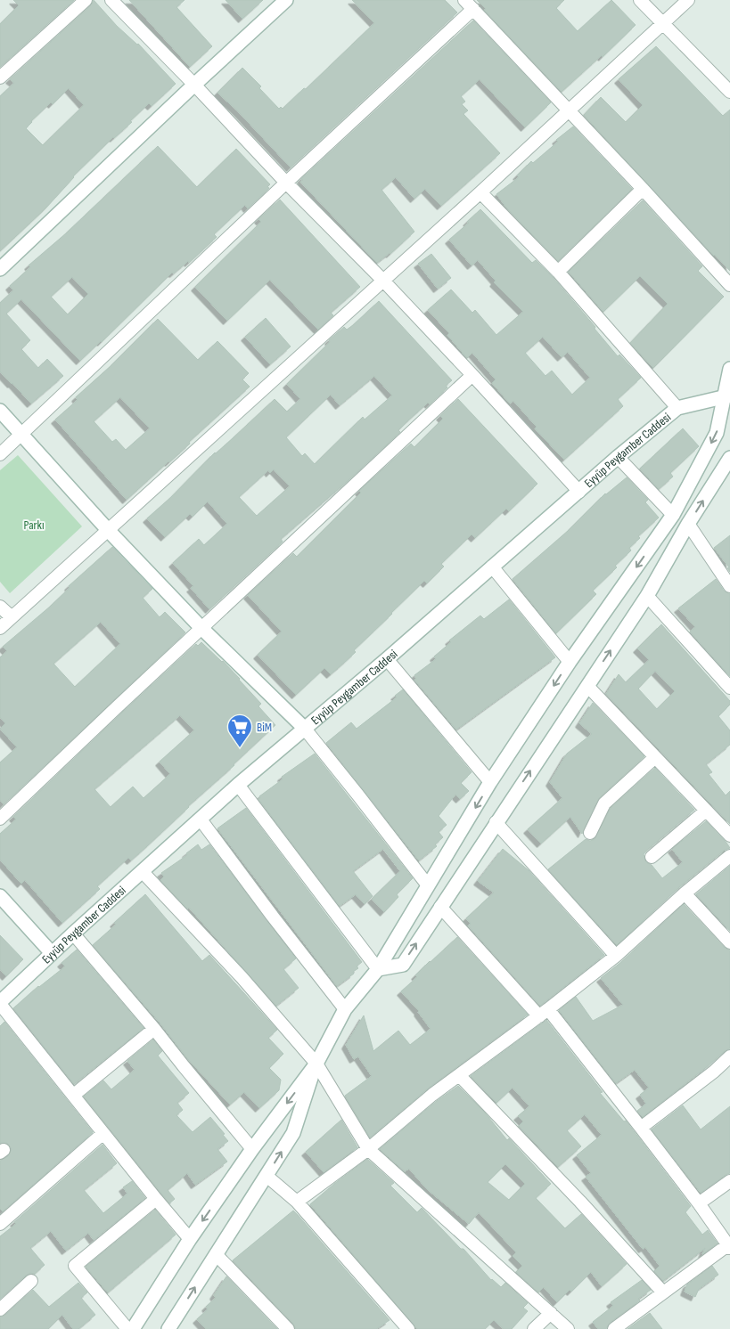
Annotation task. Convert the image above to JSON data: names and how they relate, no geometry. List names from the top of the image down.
{
  "streets": {
    "street": ["Eyyüp Peygamber Caddesi"]
  },
  "parks": ["Parkı"],
  "places": {
    "supermarket": ["BiM"]
  }
}
